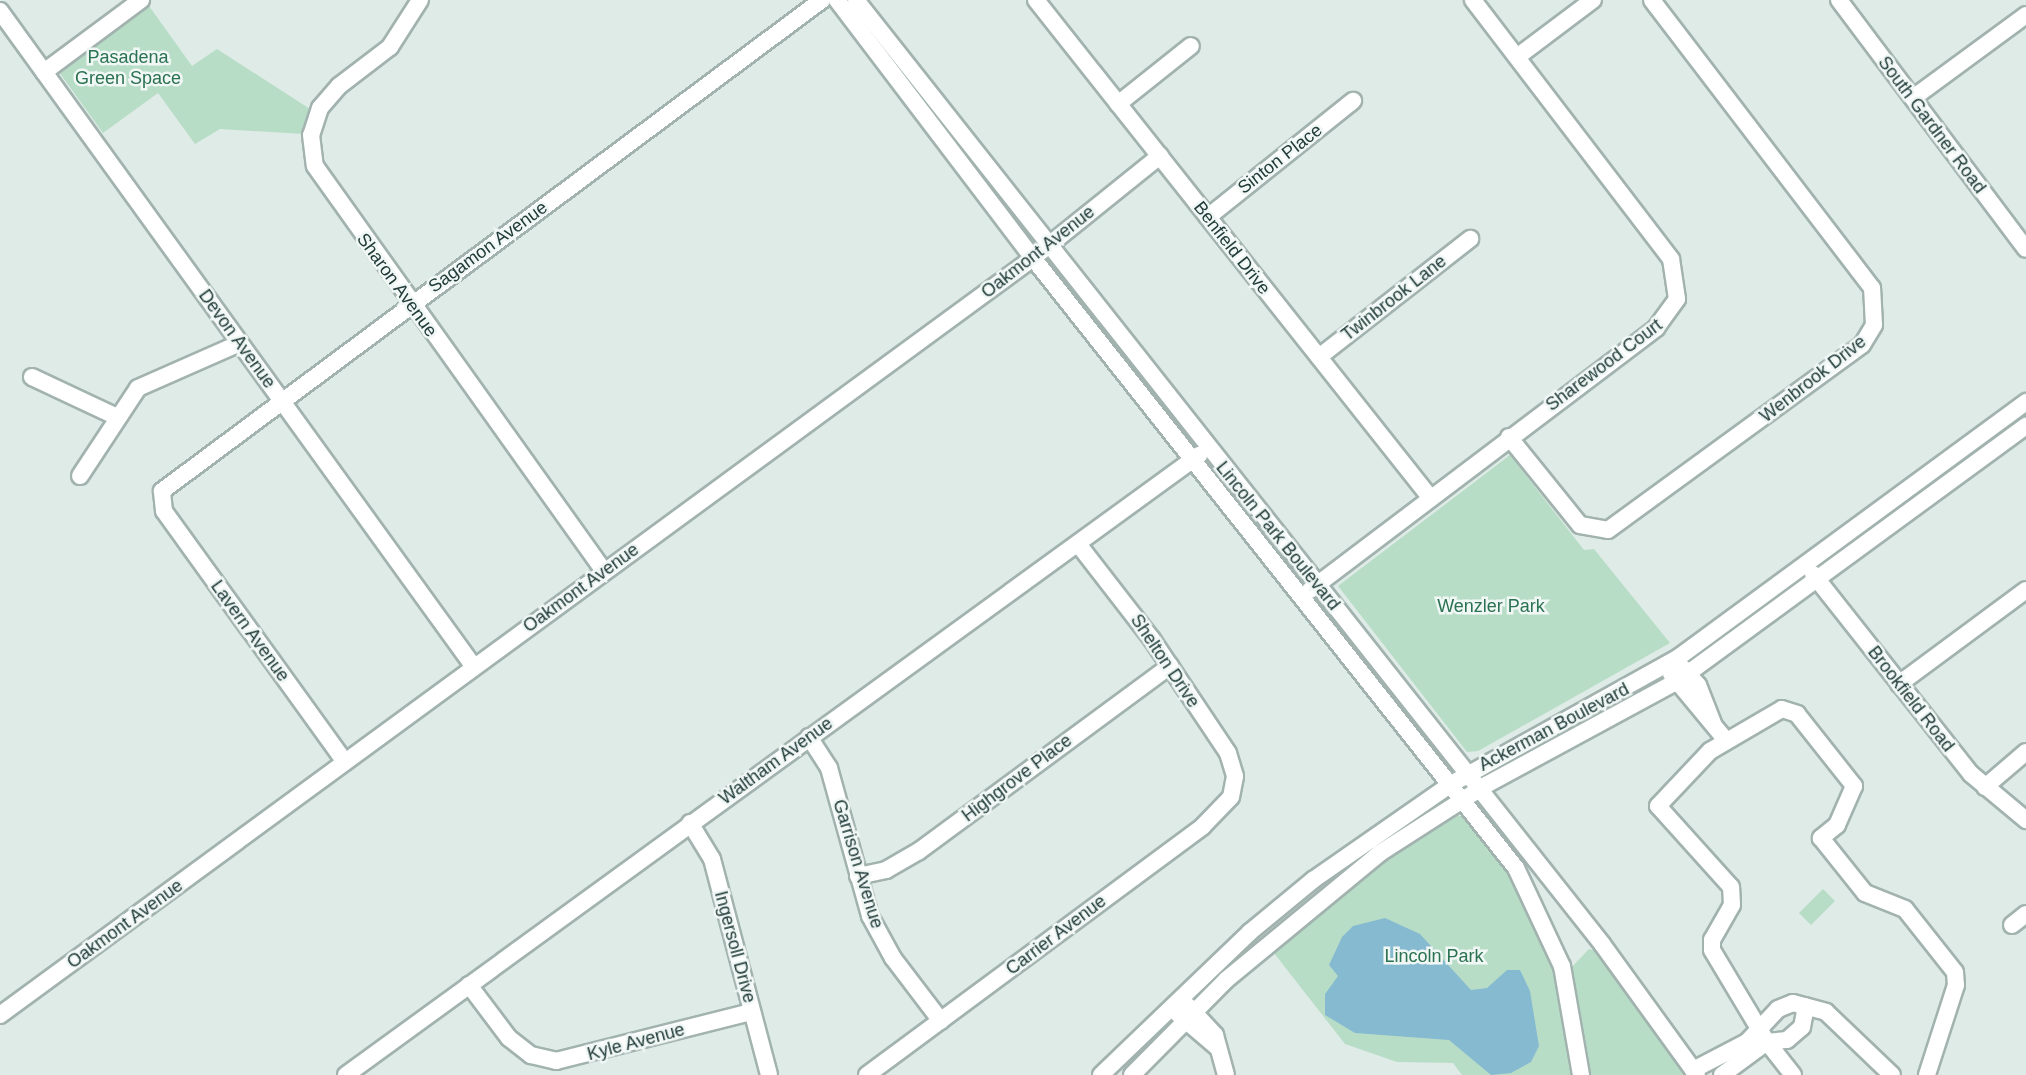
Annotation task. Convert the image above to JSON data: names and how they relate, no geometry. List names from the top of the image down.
{
  "streets": {
    "street": [
      "South Gardner Road",
      "Sinton Place",
      "Sagamon Avenue",
      "Benfield Drive",
      "Oakmont Avenue",
      "Sharon Avenue",
      "Twinbrook Lane",
      "Devon Avenue",
      "Sharewood Court",
      "Wenbrook Drive",
      "Lincoln Park Boulevard",
      "Lavern Avenue",
      "Shelton Drive",
      "Brookfield Road",
      "Ackerman Boulevard",
      "Waltham Avenue",
      "Highgrove Place",
      "Garrison Avenue",
      "Carrier Avenue",
      "Ingersoll Drive",
      "Kyle Avenue"
    ]
  },
  "crossings": [
    ["Sinton Place", "Benfield Drive"],
    ["Sagamon Avenue", "Sharon Avenue"],
    ["Sagamon Avenue", "Devon Avenue"],
    ["Sagamon Avenue", "Lavern Avenue"],
    ["Benfield Drive", "Oakmont Avenue"],
    ["Benfield Drive", "Twinbrook Lane"],
    ["Benfield Drive", "Sharewood Court"],
    ["Oakmont Avenue", "Sharon Avenue"],
    ["Oakmont Avenue", "Devon Avenue"],
    ["Oakmont Avenue", "Lincoln Park Boulevard"],
    ["Oakmont Avenue", "Lavern Avenue"],
    ["Sharewood Court", "Wenbrook Drive"],
    ["Sharewood Court", "Lincoln Park Boulevard"],
    ["Lincoln Park Boulevard", "Ackerman Boulevard"],
    ["Lincoln Park Boulevard", "Waltham Avenue"],
    ["Shelton Drive", "Waltham Avenue"],
    ["Shelton Drive", "Highgrove Place"],
    ["Shelton Drive", "Carrier Avenue"],
    ["Brookfield Road", "Ackerman Boulevard"],
    ["Waltham Avenue", "Garrison Avenue"],
    ["Waltham Avenue", "Ingersoll Drive"],
    ["Waltham Avenue", "Kyle Avenue"],
    ["Highgrove Place", "Garrison Avenue"],
    ["Garrison Avenue", "Carrier Avenue"],
    ["Ingersoll Drive", "Kyle Avenue"]
  ],
  "parks": ["Pasadena Green Space", "Wenzler Park", "Lincoln Park"]
}
